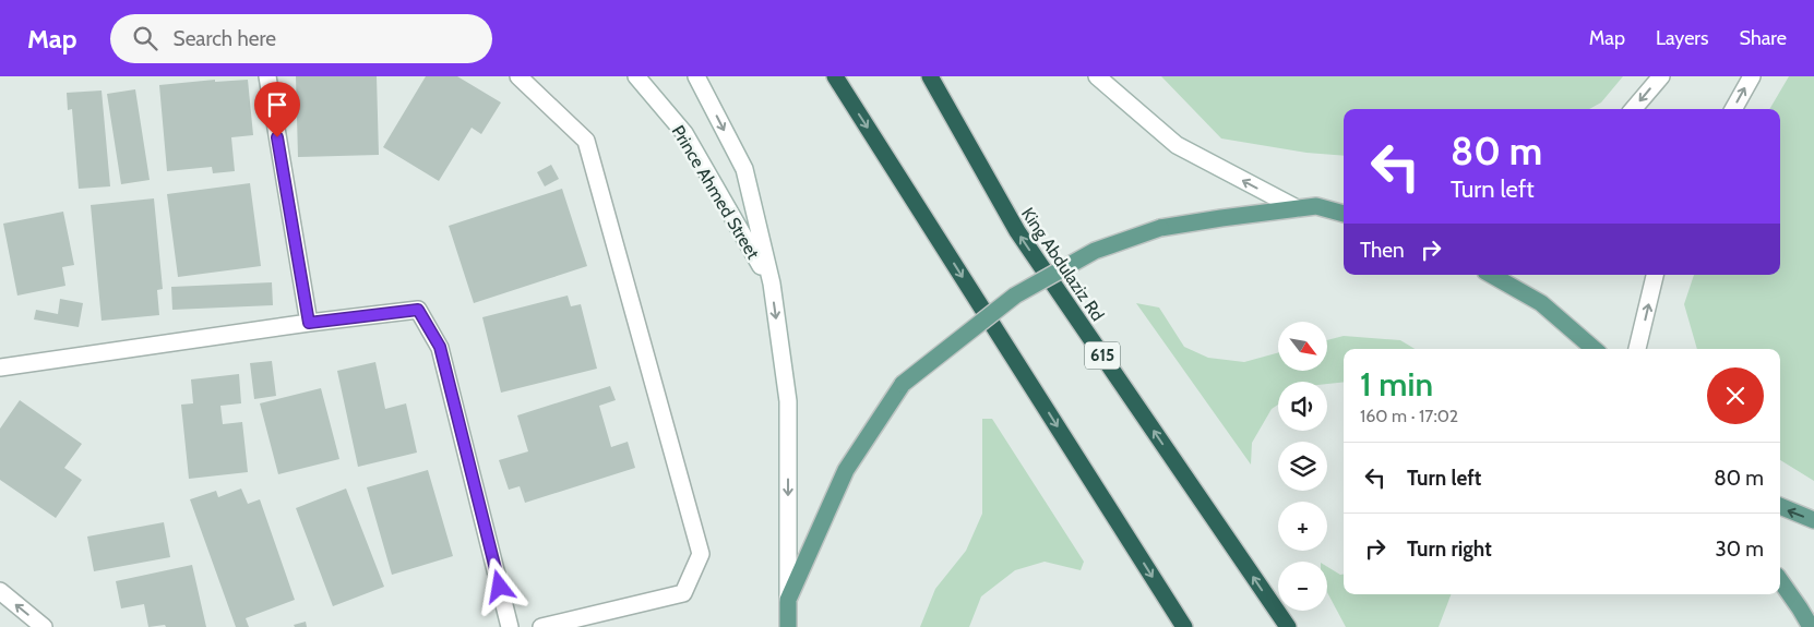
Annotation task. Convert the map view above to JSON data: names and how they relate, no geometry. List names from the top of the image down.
{
  "streets": {
    "highway": ["King Abdulaziz Rd", "615"],
    "street": ["Prince Ahmed Street"]
  },
  "north": "bottom right",
  "page": {
    "header": "Map",
    "search": "Search here",
    "nav": ["Map", "Layers", "Share"],
    "turn": ["80 m", "Turn left"],
    "then": "Then",
    "map_buttons": ["+", "−"],
    "heading": ["1 min", "160 m · 17:02"],
    "list": [
      {
        "name": "Turn left",
        "value": "80 m"
      },
      {
        "name": "Turn right",
        "value": "30 m"
      }
    ]
  }
}
